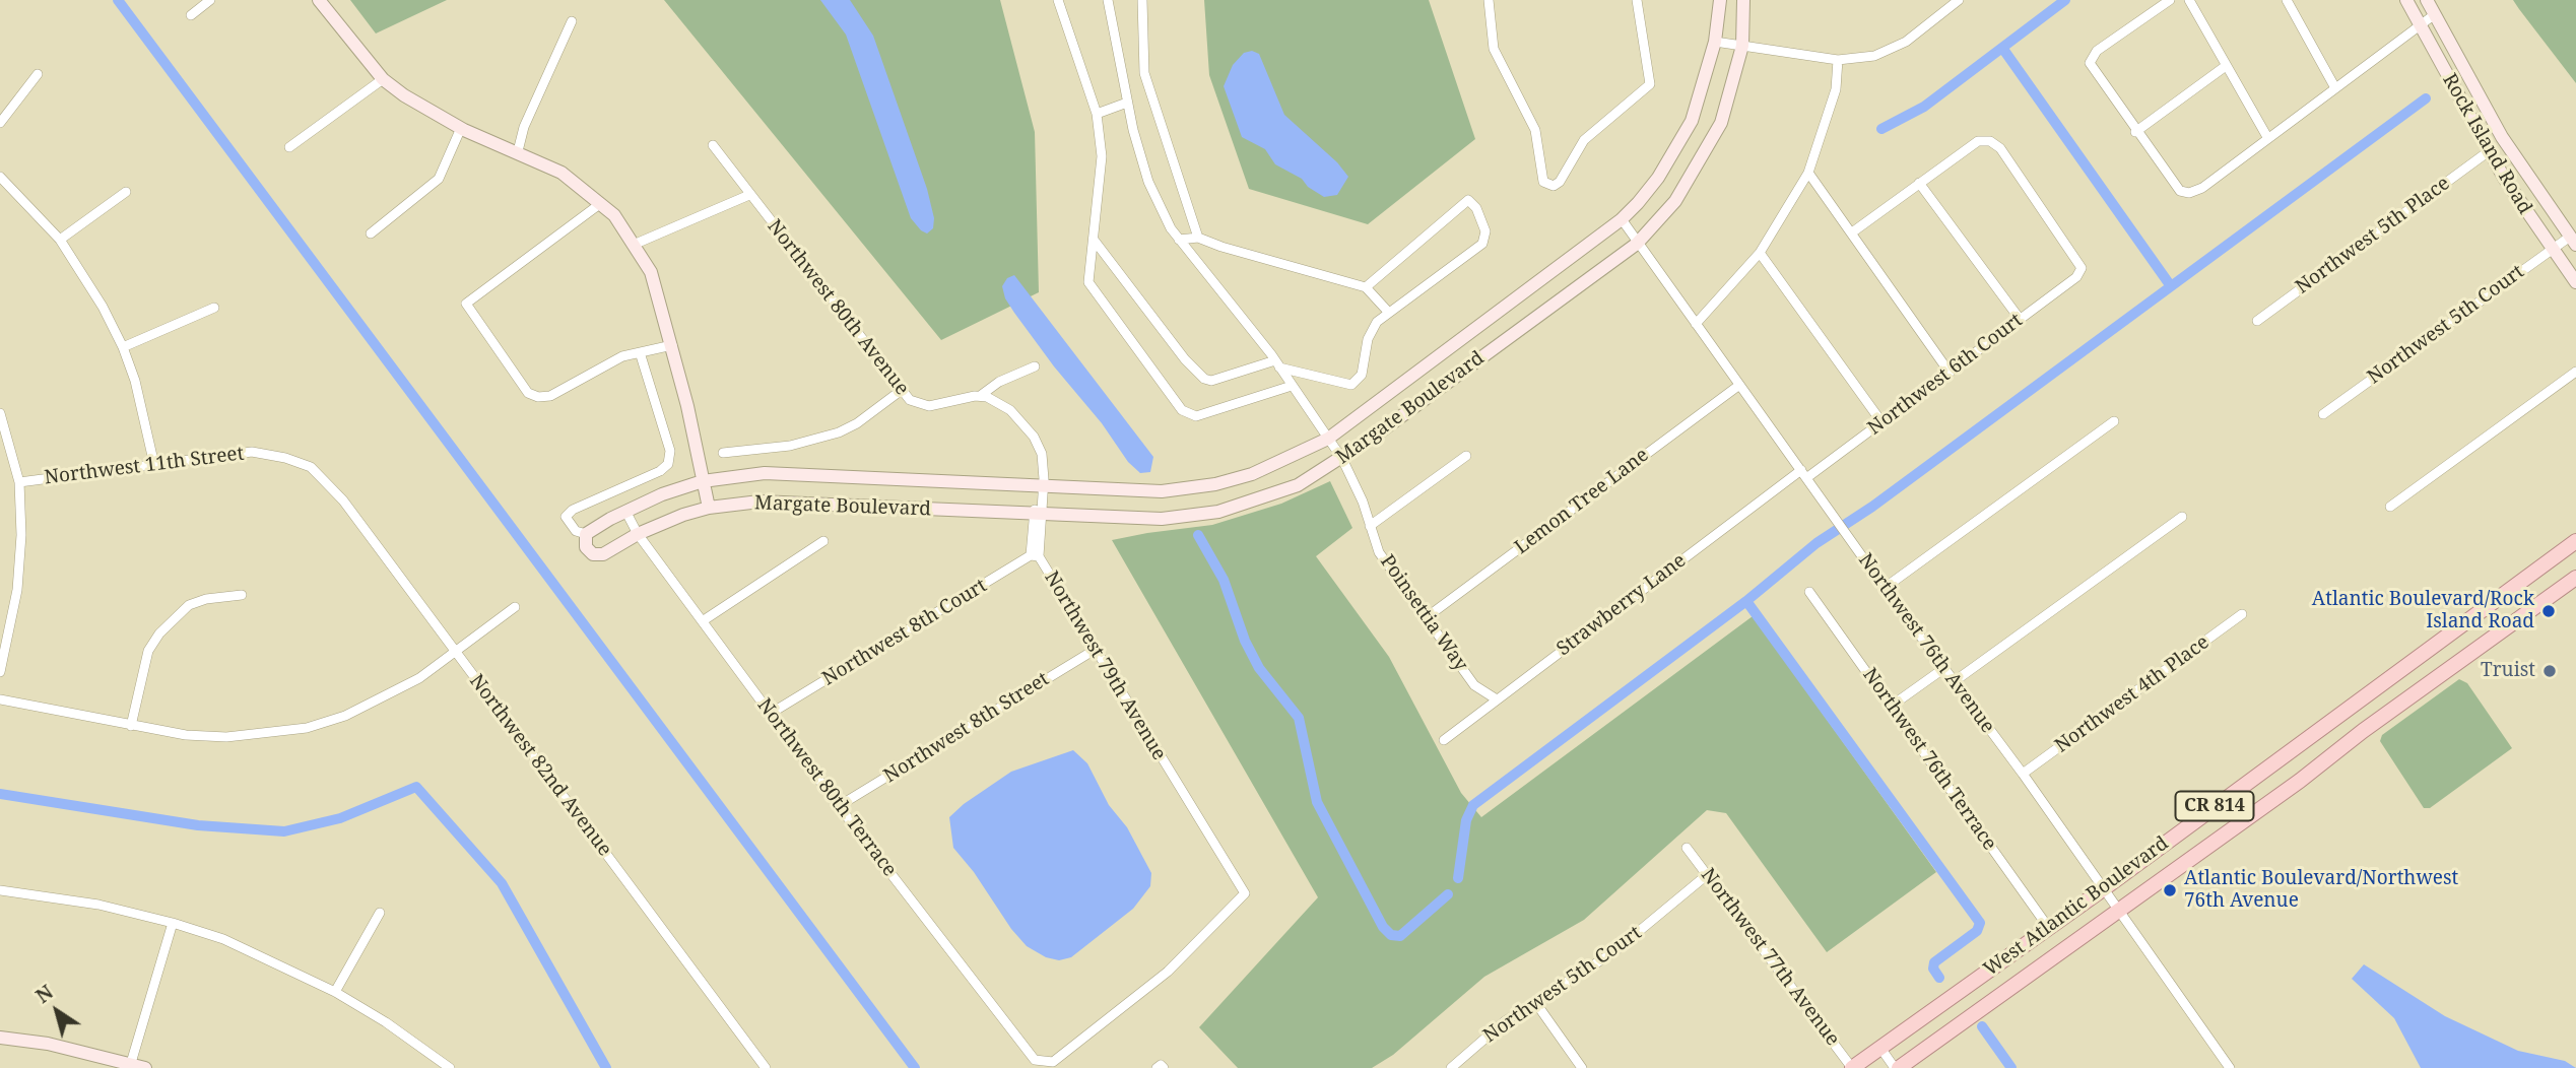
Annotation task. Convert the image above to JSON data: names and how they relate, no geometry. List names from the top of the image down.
{
  "streets": {
    "main road": ["CR 814", "West Atlantic Boulevard"],
    "street": [
      "Rock Island Road",
      "Northwest 5th Place",
      "Northwest 80th Avenue",
      "Northwest 5th Court",
      "Northwest 6th Court",
      "Margate Boulevard",
      "Northwest 11th Street",
      "Lemon Tree Lane",
      "Strawberry Lane",
      "Poinsettia Way",
      "Northwest 8th Court",
      "Northwest 76th Avenue",
      "Northwest 79th Avenue",
      "Northwest 4th Place",
      "Northwest 8th Street",
      "Northwest 76th Terrace",
      "Northwest 82nd Avenue",
      "Northwest 80th Terrace",
      "Northwest 77th Avenue"
    ]
  },
  "crossings": [
    ["Rock Island Road", "Northwest 5th Place"],
    ["Rock Island Road", "Northwest 5th Court"],
    ["Northwest 5th Court", "Northwest 77th Avenue"],
    ["Northwest 6th Court", "Strawberry Lane"],
    ["Northwest 6th Court", "Northwest 76th Avenue"],
    ["Margate Boulevard", "Poinsettia Way"],
    ["Margate Boulevard", "Northwest 76th Avenue"],
    ["Margate Boulevard", "Northwest 79th Avenue"],
    ["Margate Boulevard", "Northwest 80th Terrace"],
    ["Northwest 11th Street", "Northwest 82nd Avenue"],
    ["Lemon Tree Lane", "Poinsettia Way"],
    ["Lemon Tree Lane", "Northwest 76th Avenue"],
    ["Strawberry Lane", "Poinsettia Way"],
    ["Strawberry Lane", "Northwest 76th Avenue"],
    ["Northwest 8th Court", "Northwest 79th Avenue"],
    ["Northwest 8th Court", "Northwest 80th Terrace"],
    ["Northwest 76th Avenue", "Northwest 4th Place"],
    ["Northwest 76th Avenue", "West Atlantic Boulevard"],
    ["Northwest 79th Avenue", "Northwest 8th Street"],
    ["Northwest 79th Avenue", "Northwest 80th Terrace"],
    ["Northwest 8th Street", "Northwest 80th Terrace"],
    ["Northwest 76th Terrace", "West Atlantic Boulevard"],
    ["West Atlantic Boulevard", "Northwest 77th Avenue"]
  ],
  "places": ["Atlantic Boulevard/Rock Island Road", "Truist", "Atlantic Boulevard/Northwest 76th Avenue"],
  "north": "top left"
}
